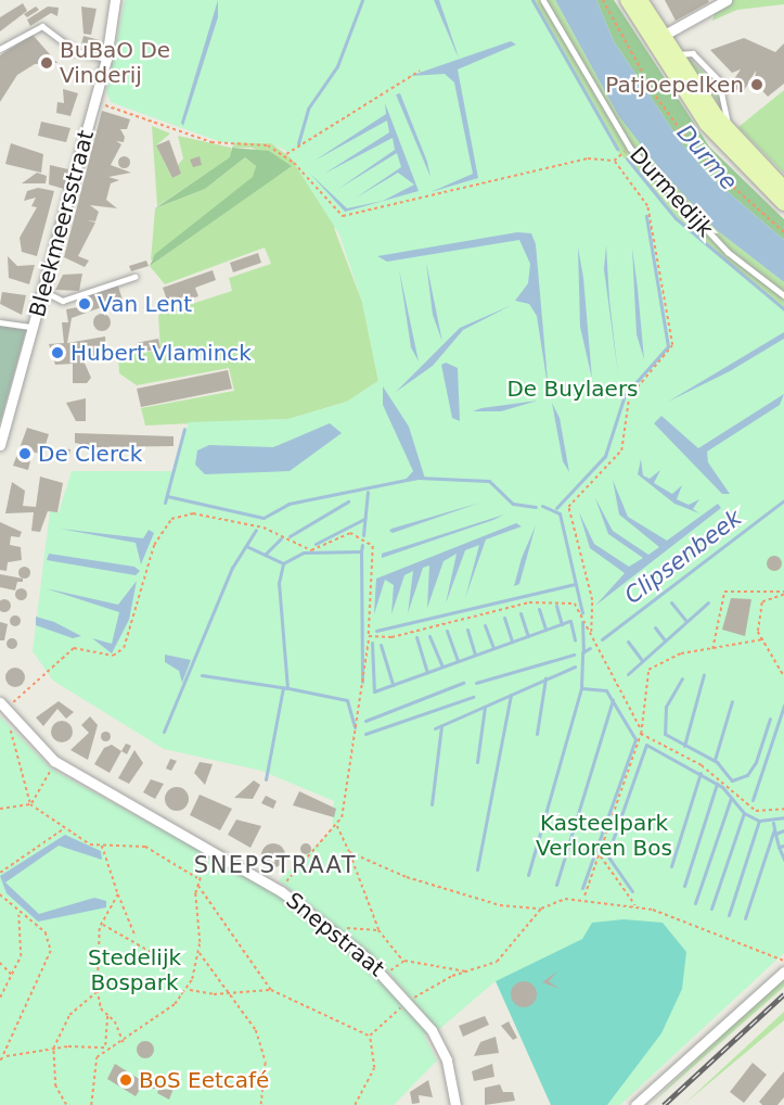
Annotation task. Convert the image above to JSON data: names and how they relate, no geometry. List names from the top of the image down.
{
  "streets": {
    "street": ["Bleekmeersstraat", "Snepstraat"],
    "lane": ["Durmedijk"]
  },
  "districts": ["SNEPSTRAAT"],
  "water": ["Durme", "Clipsenbeek"],
  "parks": ["De Buylaers", "Kasteelpark Verloren Bos", "Stedelijk Bospark"],
  "places": [
    "BuBaO De Vinderij",
    "Patjoepelken",
    "Van Lent",
    "Hubert Vlaminck",
    "De Clerck",
    "BoS Eetcafé"
  ]
}
